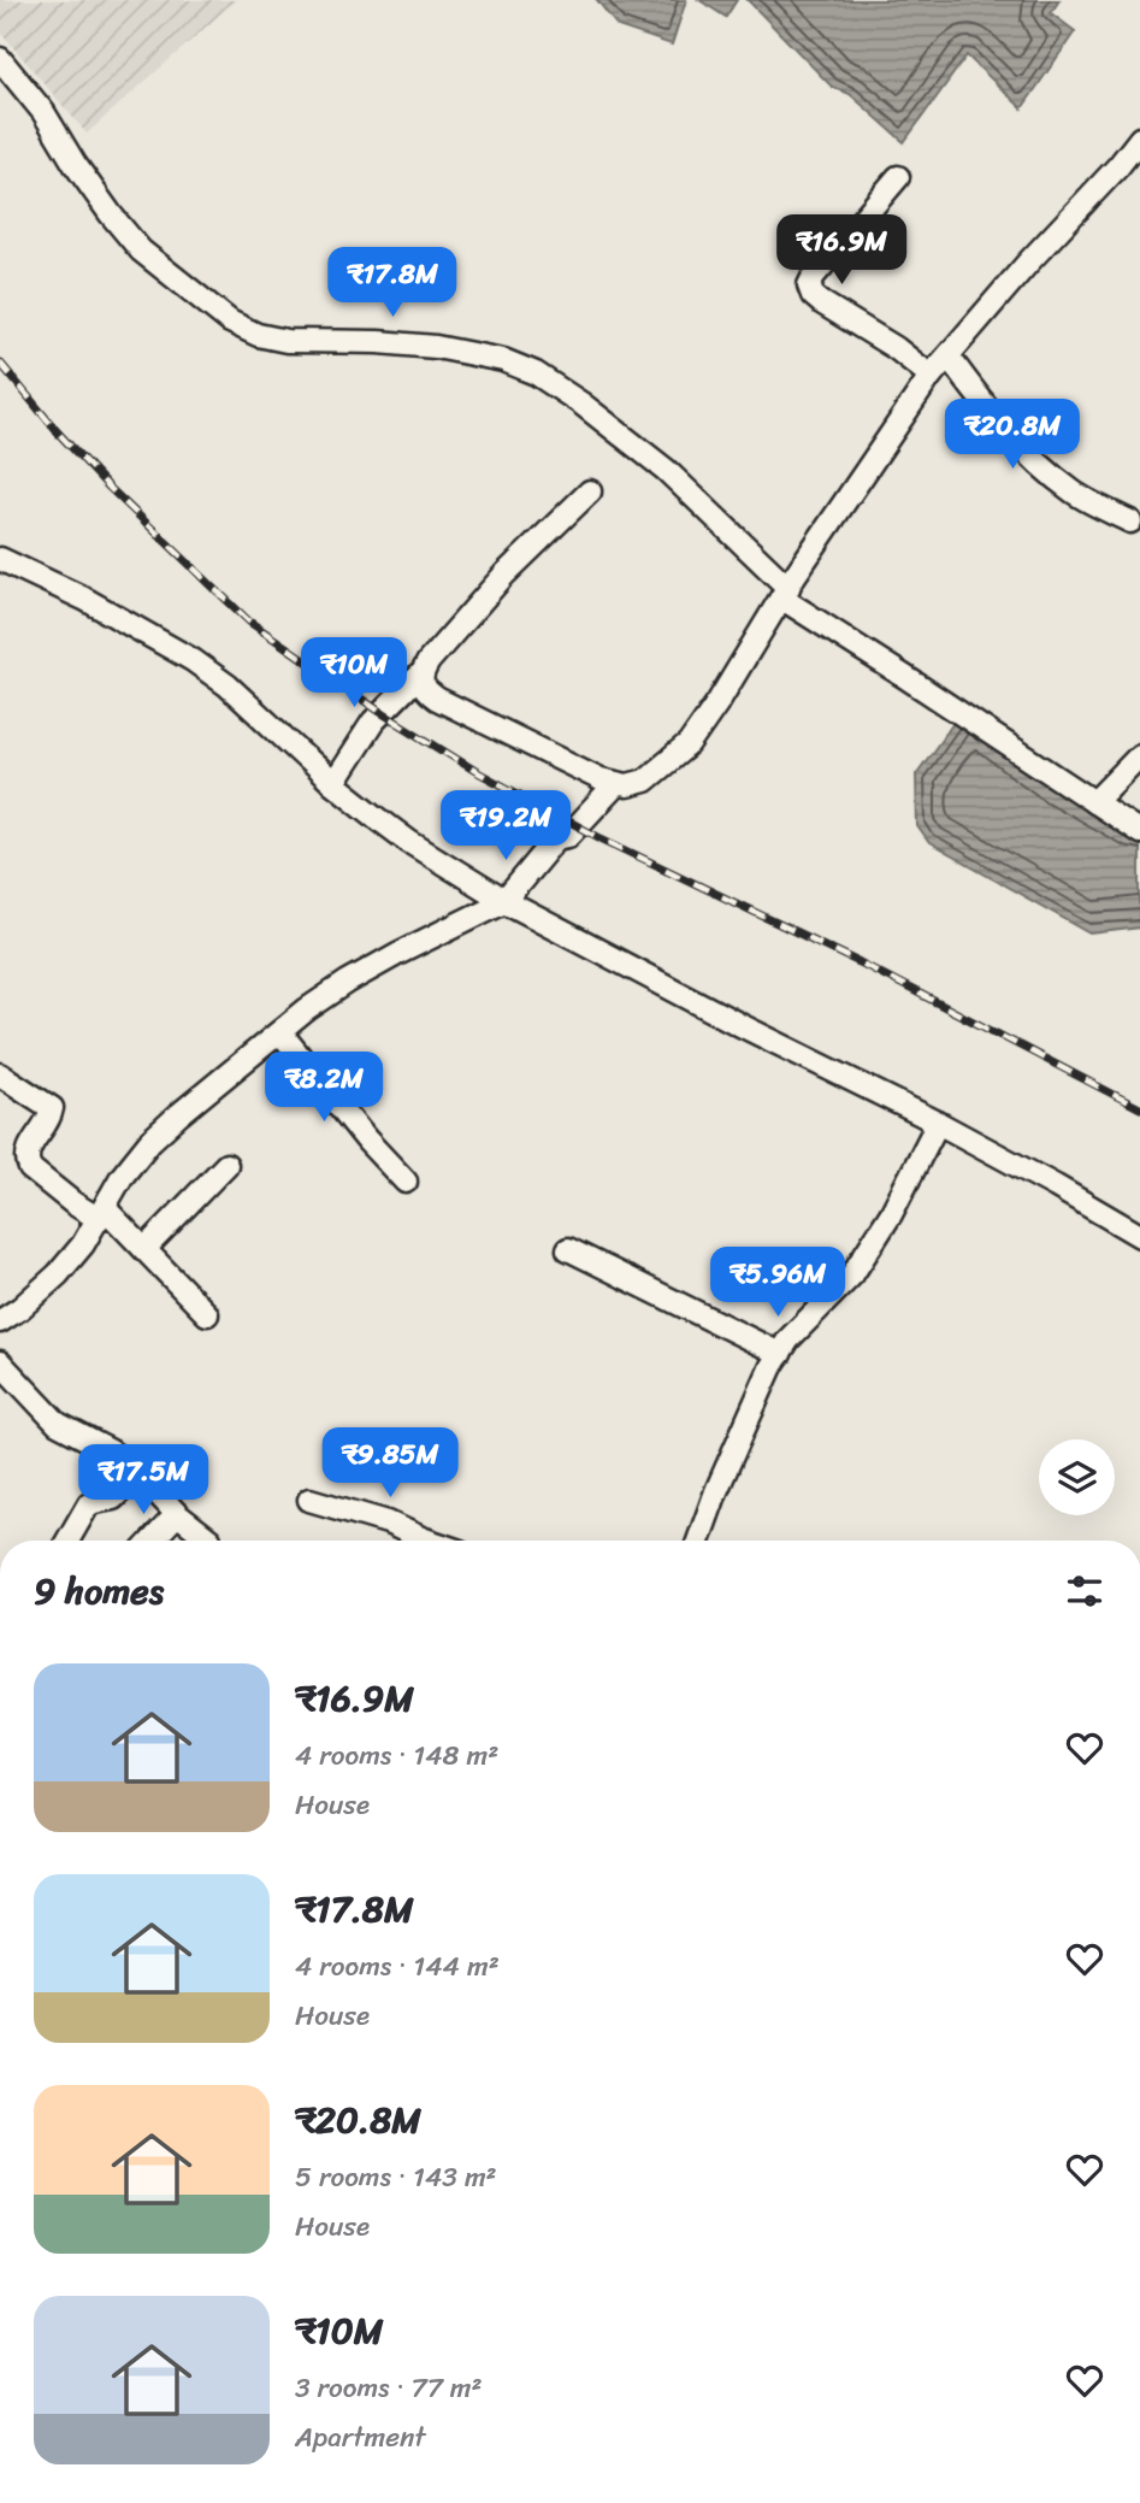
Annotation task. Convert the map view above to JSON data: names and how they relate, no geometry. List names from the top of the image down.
{
  "page": {
    "price": [
      "₹16.9M",
      "₹17.8M",
      "₹20.8M",
      "₹10M",
      "₹19.2M",
      "₹8.2M",
      "₹5.96M",
      "₹9.85M",
      "₹17.5M"
    ],
    "heading": "9 homes",
    "list": [
      {
        "name": "₹16.9M",
        "note": "4 rooms · 148 m² · House"
      },
      {
        "name": "₹17.8M",
        "note": "4 rooms · 144 m² · House"
      },
      {
        "name": "₹20.8M",
        "note": "5 rooms · 143 m² · House"
      },
      {
        "name": "₹10M",
        "note": "3 rooms · 77 m² · Apartment"
      }
    ]
  }
}
